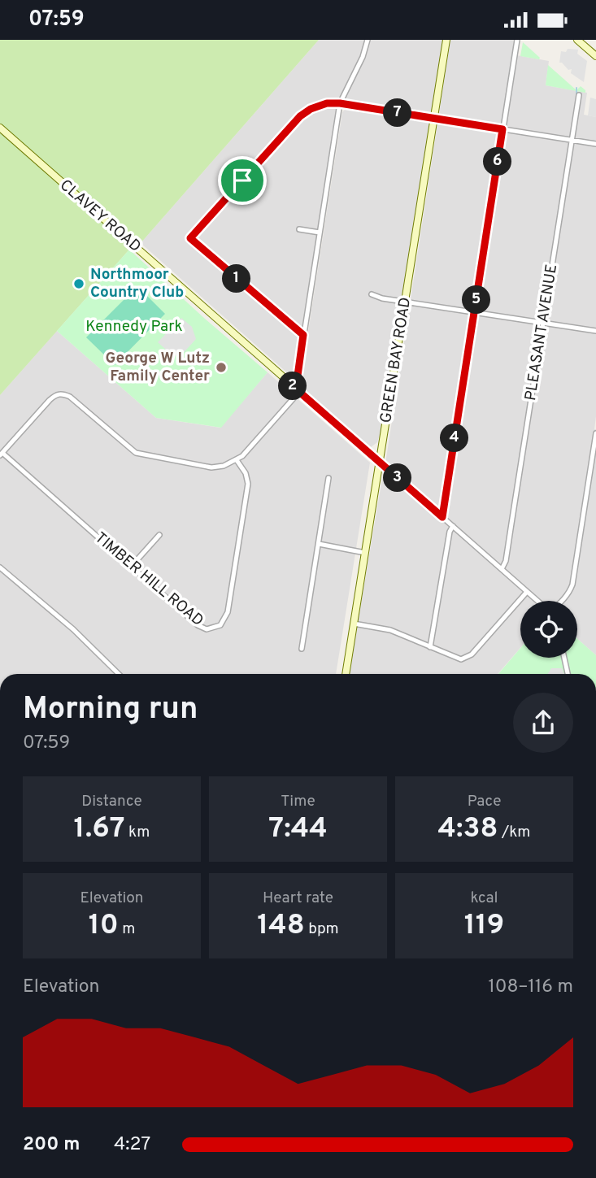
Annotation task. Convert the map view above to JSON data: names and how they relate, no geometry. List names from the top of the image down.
{
  "streets": {
    "main road": ["CLAVEY ROAD", "GREEN BAY ROAD"],
    "street": ["PLEASANT AVENUE", "TIMBER HILL ROAD"]
  },
  "crossings": [
    ["CLAVEY ROAD", "GREEN BAY ROAD"]
  ],
  "parks": ["Kennedy Park"],
  "places": ["Northmoor Country Club", "George W Lutz Family Center"],
  "page": {
    "status": "07:59",
    "pins": [
      "7",
      "6",
      "1",
      "5",
      "2",
      "4",
      "3"
    ],
    "heading": ["Morning run", "07:59"],
    "stats": [
      ["Distance", "1.67 km"],
      ["Time", "7:44"],
      ["Pace", "4:38 /km"],
      ["Elevation", "10 m"],
      ["Heart rate", "148 bpm"],
      ["kcal", "119"]
    ],
    "chart": ["Elevation", "108–116 m"],
    "list": [
      {
        "name": "200 m",
        "note": "4:27"
      }
    ]
  }
}
